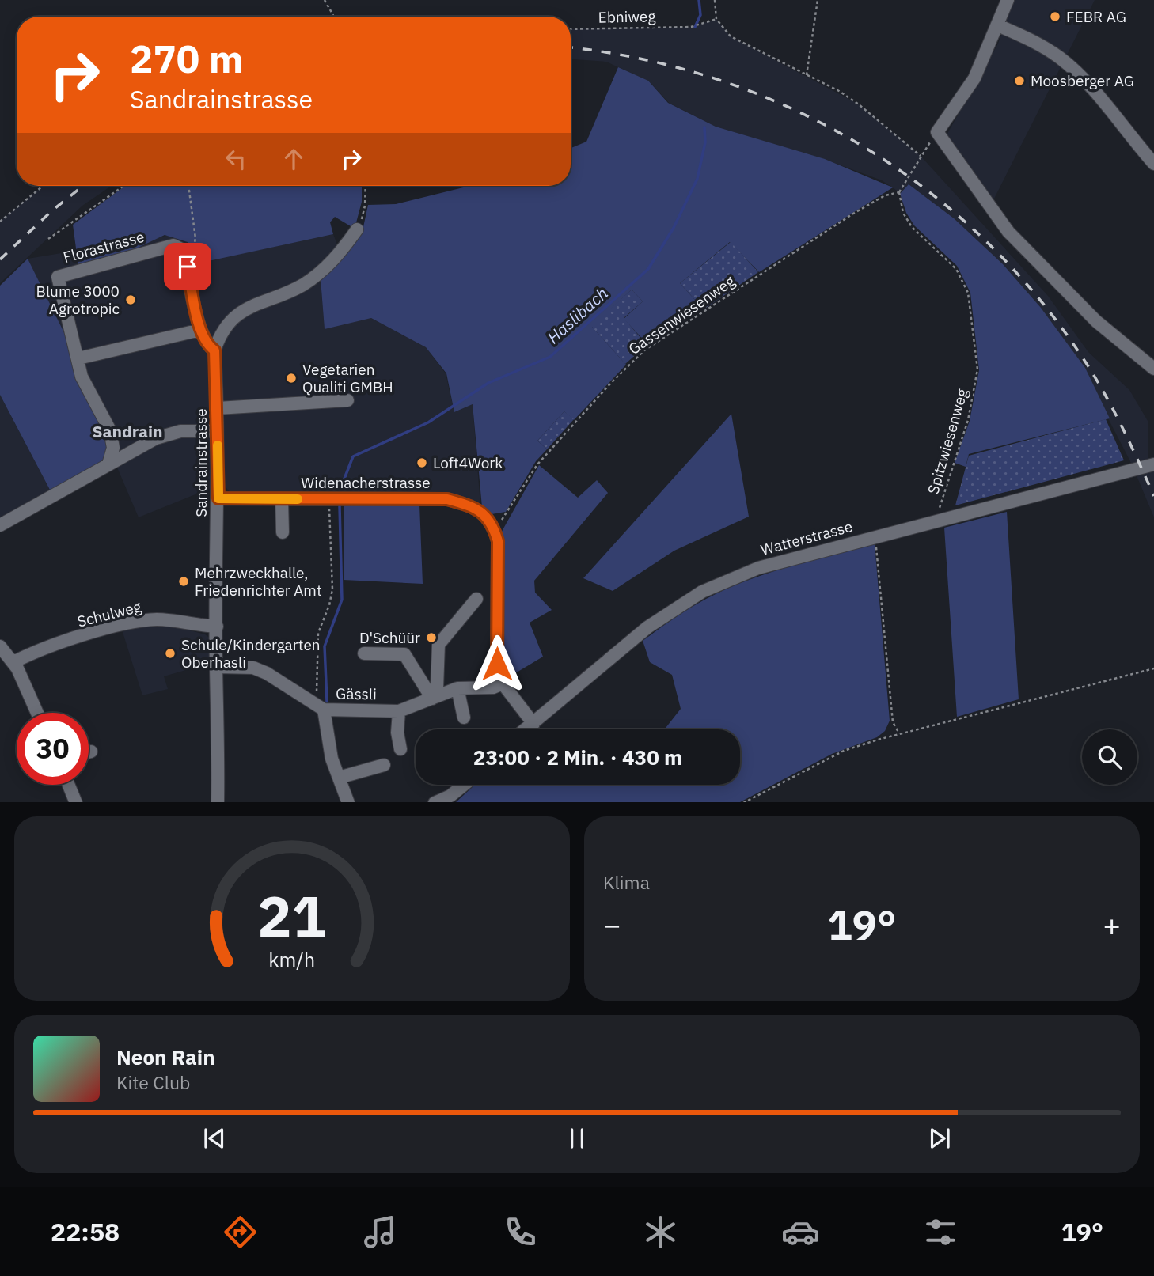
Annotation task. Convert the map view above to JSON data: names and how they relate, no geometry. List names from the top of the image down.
{
  "streets": {
    "street": [
      "Florastrasse",
      "Sandrainstrasse",
      "Widenacherstrasse",
      "Watterstrasse",
      "Schulweg",
      "Gässli"
    ],
    "path": ["Ebniweg", "Gassenwiesenweg", "Spitzwiesenweg"]
  },
  "crossings": [
    ["Florastrasse", "Sandrainstrasse"],
    ["Gassenwiesenweg", "Spitzwiesenweg"],
    ["Gassenwiesenweg", "Widenacherstrasse"],
    ["Spitzwiesenweg", "Watterstrasse"],
    ["Sandrainstrasse", "Widenacherstrasse"],
    ["Sandrainstrasse", "Schulweg"],
    ["Sandrainstrasse", "Gässli"]
  ],
  "districts": ["Sandrain"],
  "water": ["Haslibach"],
  "places": [
    "FEBR AG",
    "Moosberger AG",
    "Blume 3000 Agrotropic",
    "Vegetarien Qualiti GMBH",
    "Loft4Work",
    "Mehrzweckhalle, Friedenrichter Amt",
    "D'Schüür",
    "Schule/Kindergarten Oberhasli"
  ],
  "page": {
    "turn": ["270 m", "Sandrainstrasse"],
    "limit": "30",
    "trip": "23:00 · 2 Min. · 430 m",
    "tile": "Klima",
    "heat": ["−", "19°", "+"],
    "song": ["Neon Rain", "Kite Club"],
    "tabs": ["22:58", "19°"],
    "gauge": ["21", "km/h"]
  }
}
